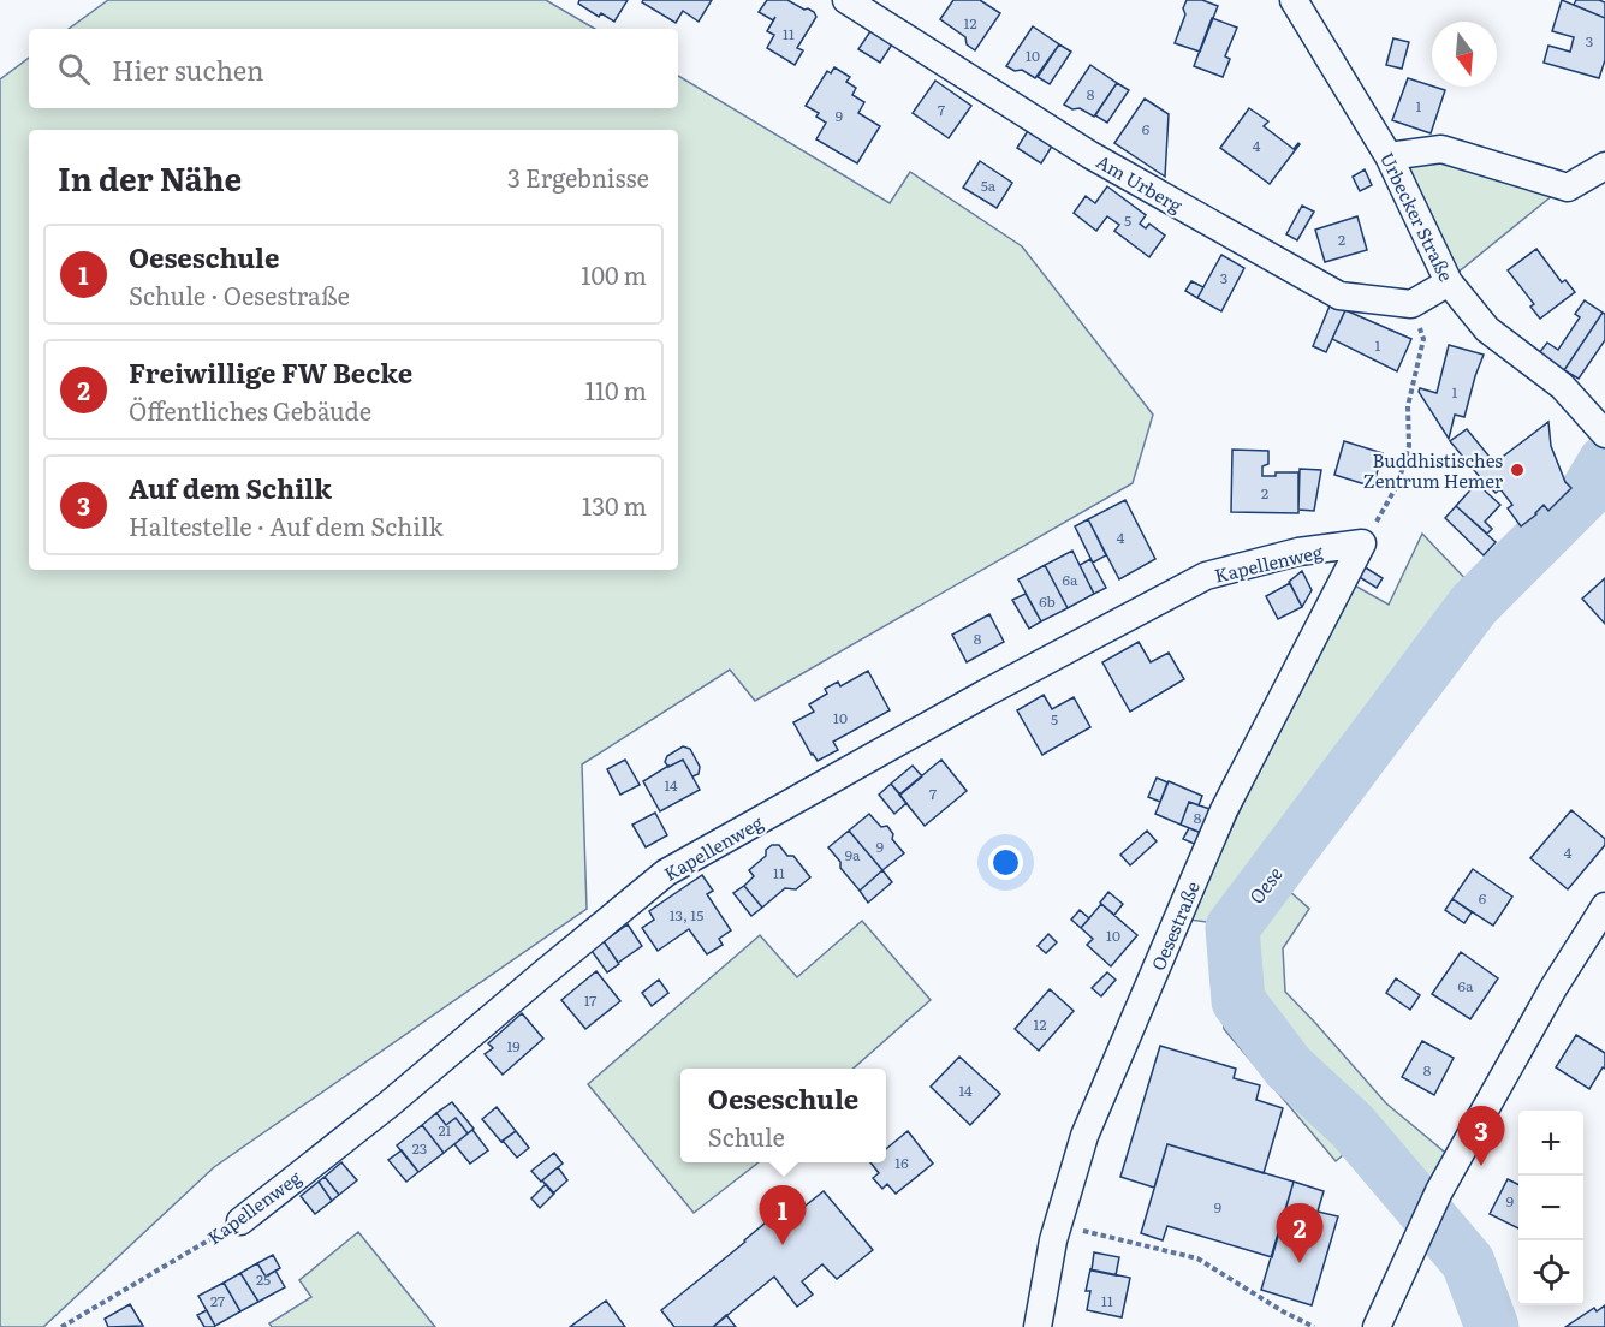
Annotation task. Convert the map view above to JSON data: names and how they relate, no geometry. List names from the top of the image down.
{
  "streets": {
    "street": [
      "Am Urberg",
      "Urbecker Straße",
      "Kapellenweg",
      "Oesestraße"
    ]
  },
  "crossings": [
    ["Kapellenweg", "Oesestraße"]
  ],
  "water": ["Oese"],
  "places": ["Buddhistisches Zentrum Hemer"],
  "house_numbers": [
    "12",
    "11",
    "3",
    "10",
    "8",
    "1",
    "7",
    "9",
    "6",
    "4",
    "5a",
    "5",
    "2",
    "3",
    "1",
    "1",
    "2",
    "4",
    "6a",
    "6b",
    "8",
    "10",
    "5",
    "14",
    "7",
    "8",
    "9",
    "4",
    "9a",
    "11",
    "6",
    "13, 15",
    "10",
    "6a",
    "17",
    "12",
    "19",
    "8",
    "14",
    "21",
    "23",
    "16",
    "9",
    "9",
    "25",
    "27",
    "11"
  ],
  "north": "bottom",
  "page": {
    "search": "Hier suchen",
    "heading": ["In der Nähe", "3 Ergebnisse"],
    "list": [
      {
        "mark": "1",
        "name": "Oeseschule",
        "note": "Schule · Oesestraße",
        "value": "100 m"
      },
      {
        "mark": "2",
        "name": "Freiwillige FW Becke",
        "note": "Öffentliches Gebäude",
        "value": "110 m"
      },
      {
        "mark": "3",
        "name": "Auf dem Schilk",
        "note": "Haltestelle · Auf dem Schilk",
        "value": "130 m"
      }
    ],
    "popup": ["Oeseschule", "Schule"],
    "pins": ["3", "1", "2"],
    "map_buttons": ["+", "−"]
  }
}
